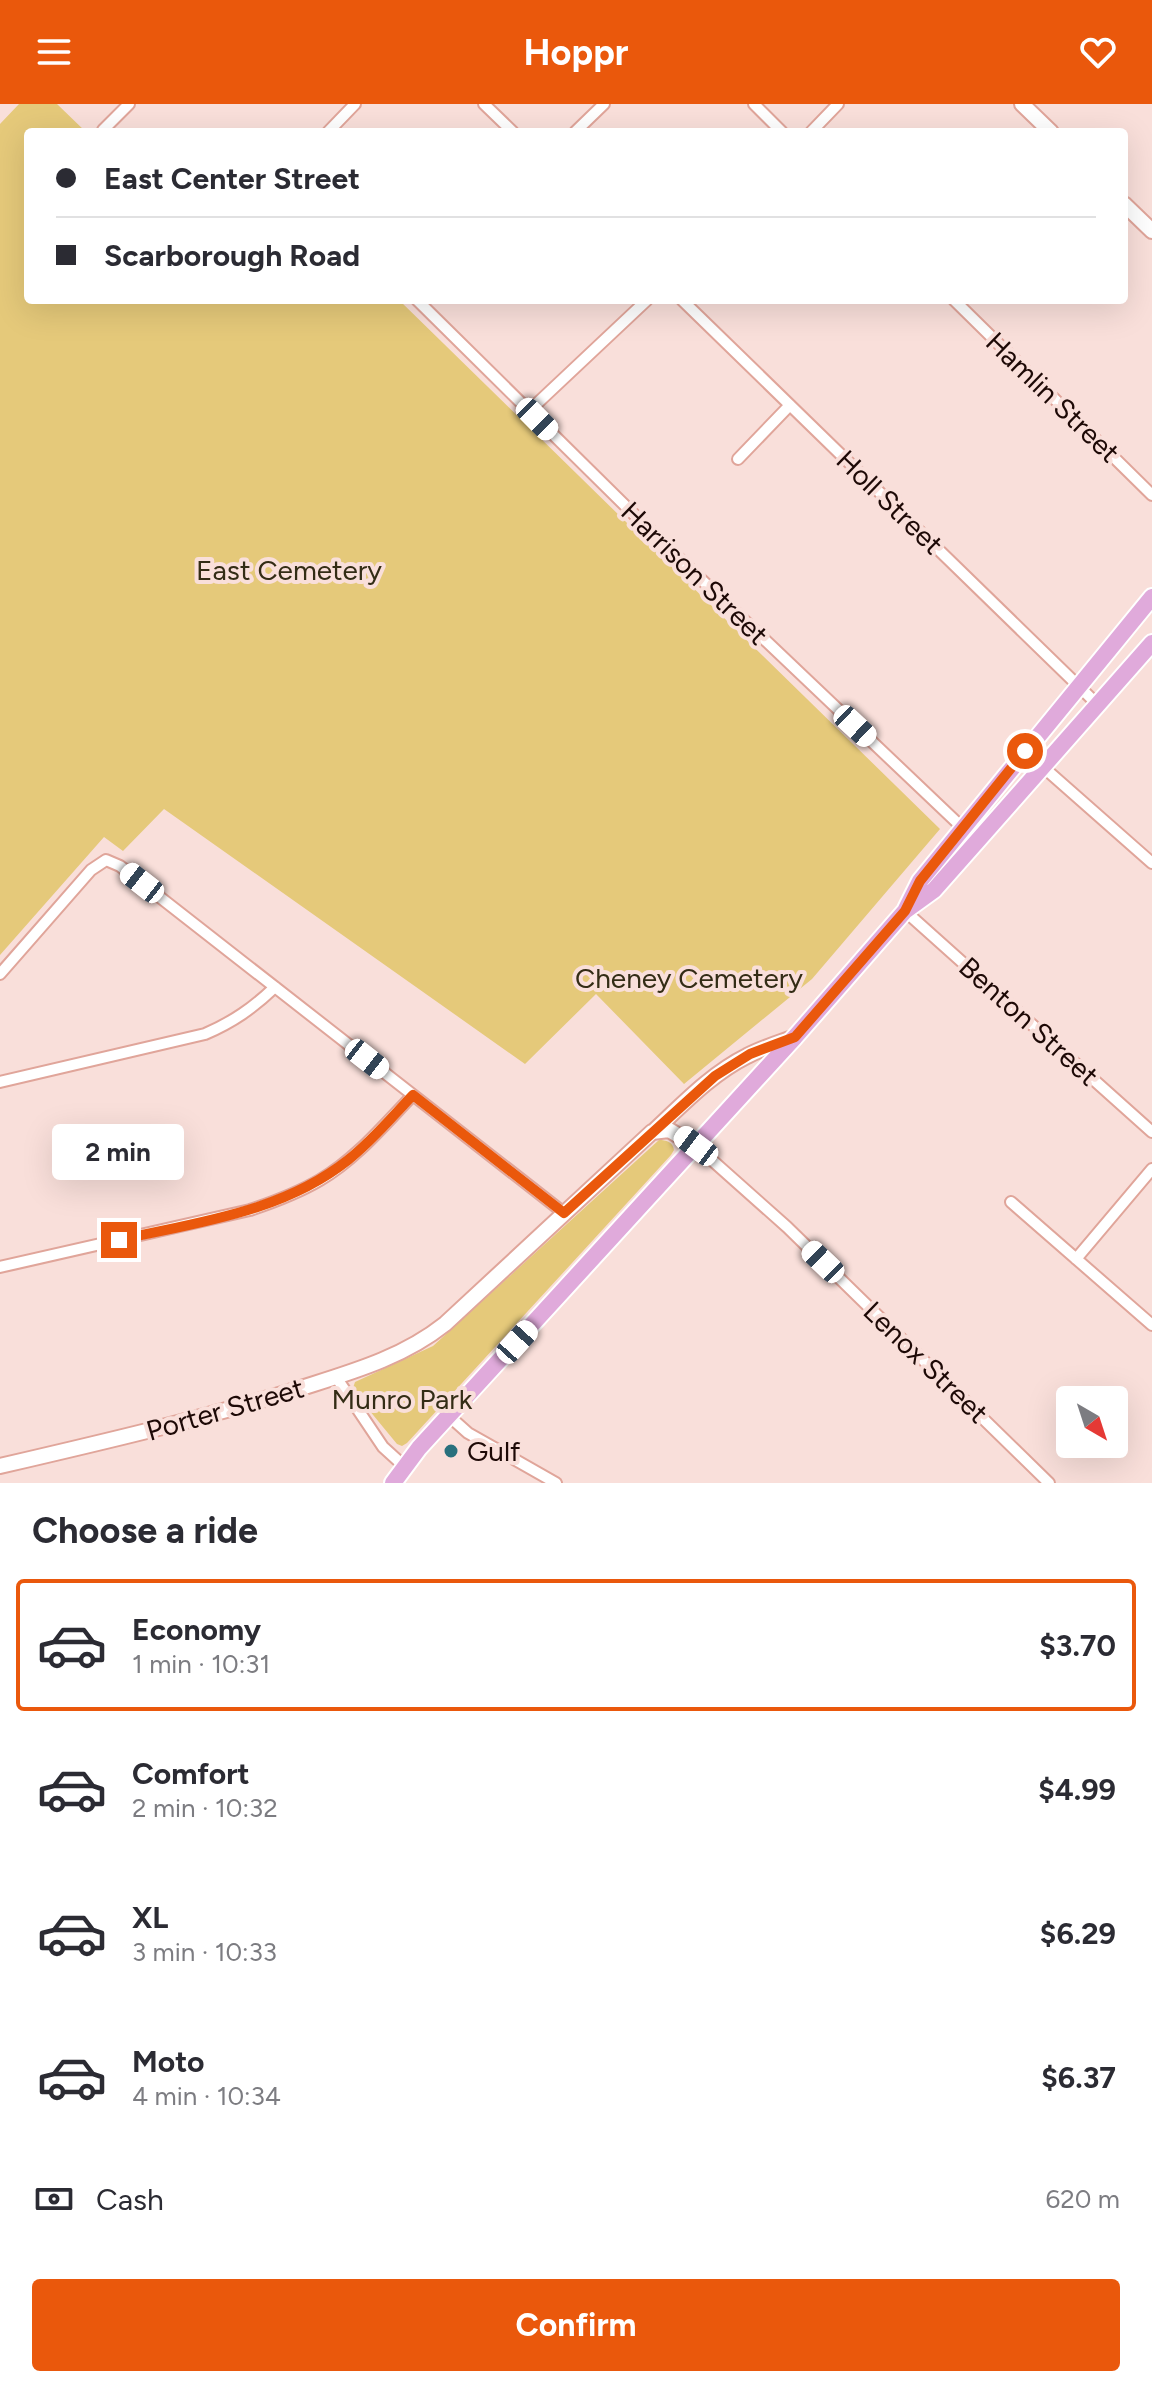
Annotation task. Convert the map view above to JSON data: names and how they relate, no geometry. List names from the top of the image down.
{
  "streets": {
    "street": [
      "Hamlin Street",
      "Holl Street",
      "Harrison Street",
      "Benton Street",
      "Lenox Street",
      "Porter Street"
    ]
  },
  "parks": ["East Cemetery", "Cheney Cemetery", "Munro Park"],
  "places": ["Gulf"],
  "north": "bottom right",
  "page": {
    "header": "Hoppr",
    "banner": ["East Center Street", "Scarborough Road"],
    "bubble": "2 min",
    "heading": "Choose a ride",
    "list": [
      {
        "name": "Economy",
        "note": "1 min · 10:31",
        "value": "$3.70"
      },
      {
        "name": "Comfort",
        "note": "2 min · 10:32",
        "value": "$4.99"
      },
      {
        "name": "XL",
        "note": "3 min · 10:33",
        "value": "$6.29"
      },
      {
        "name": "Moto",
        "note": "4 min · 10:34",
        "value": "$6.37"
      }
    ],
    "pay": ["Cash", "620 m"],
    "buttons": "Confirm"
  }
}
